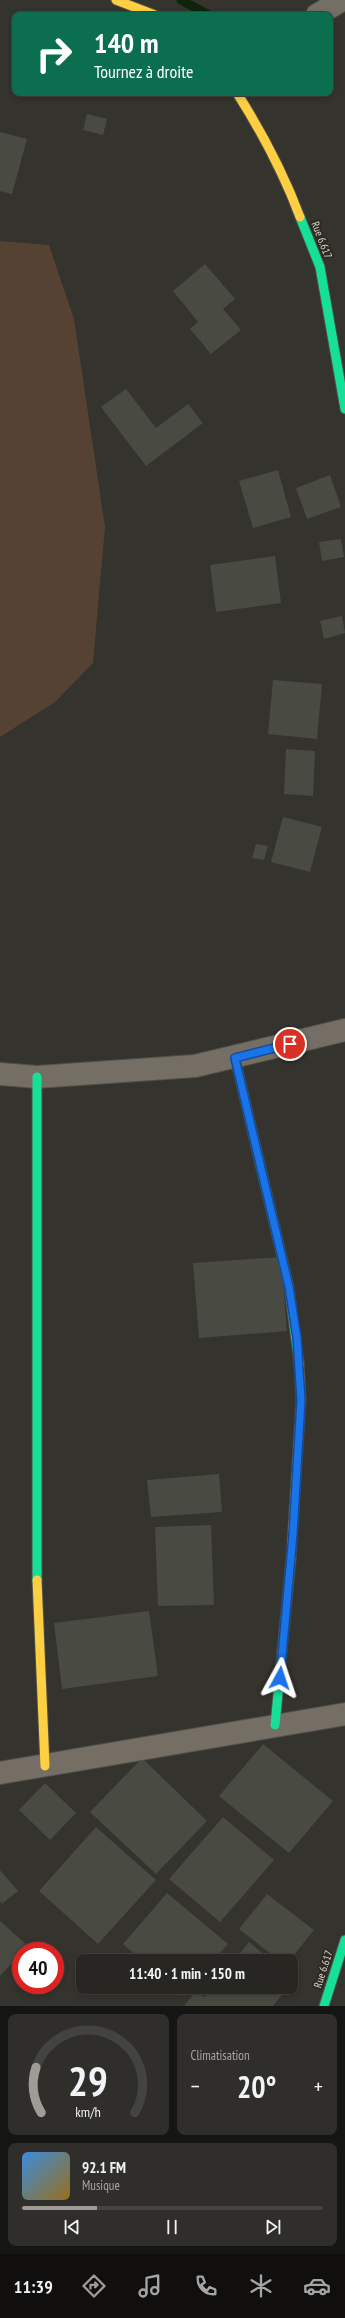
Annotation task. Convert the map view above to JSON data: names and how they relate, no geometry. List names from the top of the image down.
{
  "streets": {
    "street": ["Rue 6.617"]
  },
  "page": {
    "turn": ["140 m", "Tournez à droite"],
    "limit": "40",
    "trip": "11:40 · 1 min · 150 m",
    "tile": "Climatisation",
    "heat": ["−", "20°", "+"],
    "song": ["92.1 FM", "Musique"],
    "tabs": "11:39",
    "gauge": ["29", "km/h"]
  }
}
